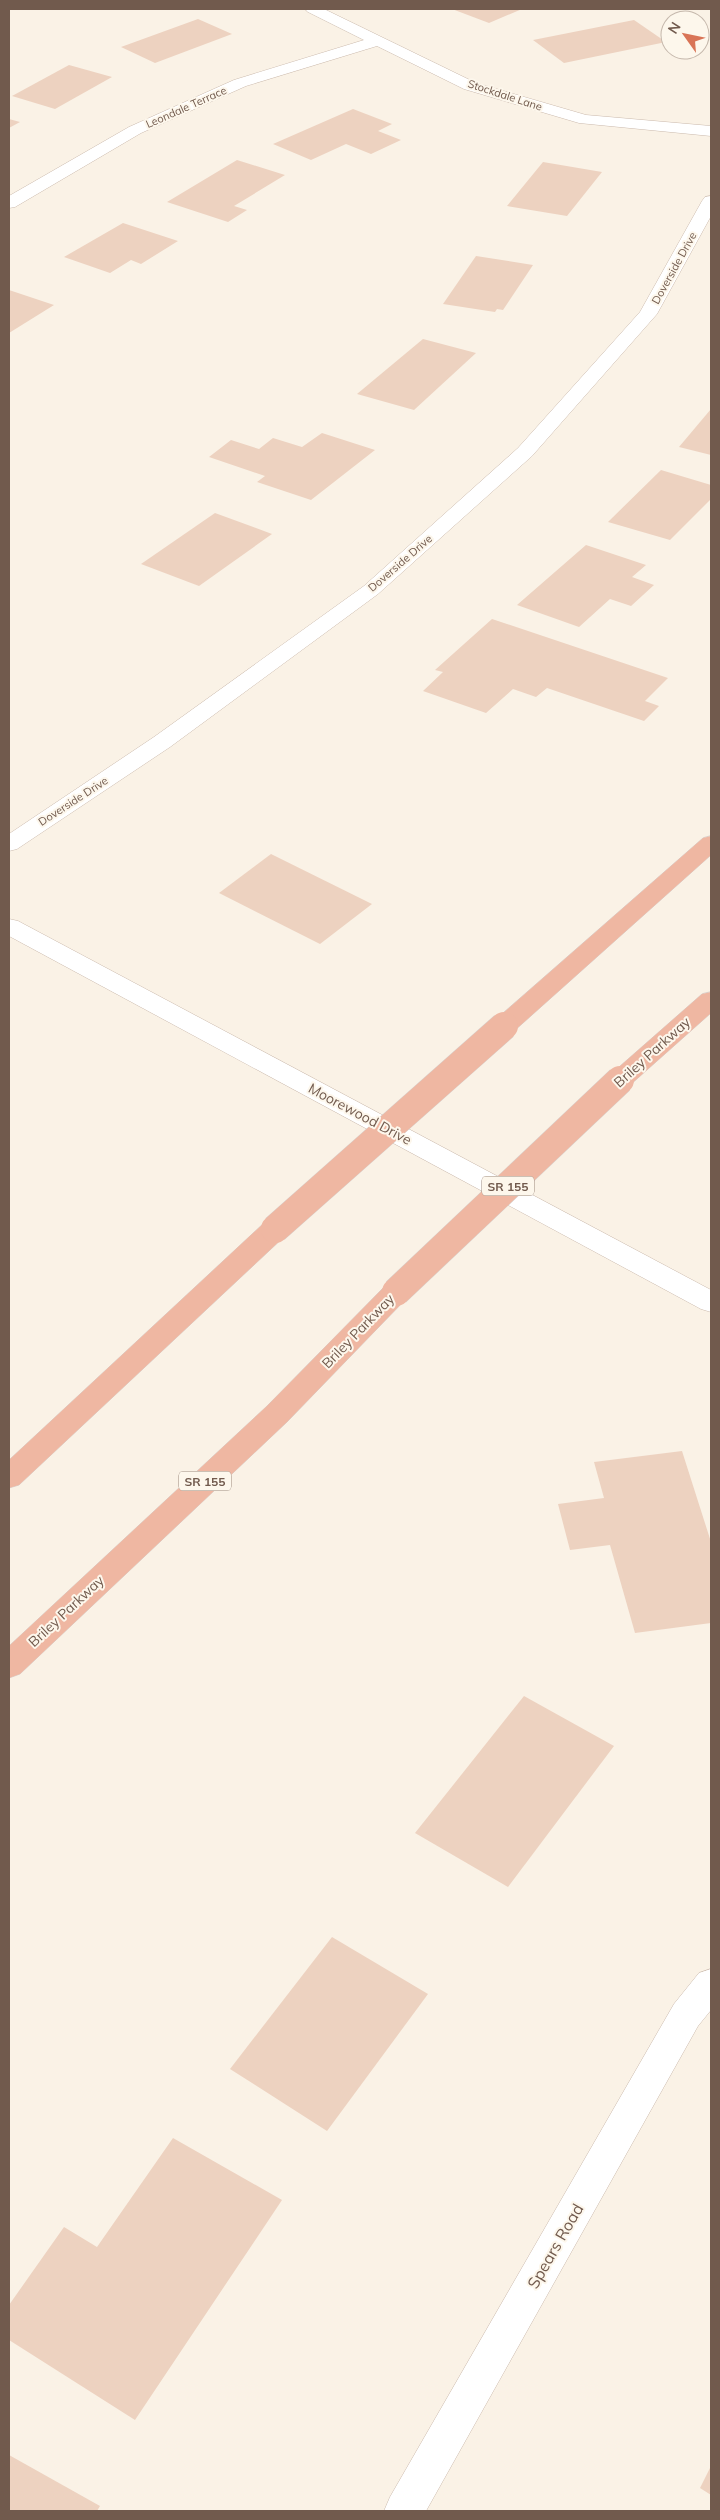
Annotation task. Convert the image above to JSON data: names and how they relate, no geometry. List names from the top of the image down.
{
  "streets": {
    "highway": ["Briley Parkway", "SR 155"],
    "street": [
      "Stockdale Lane",
      "Leondale Terrace",
      "Doverside Drive",
      "Moorewood Drive",
      "Spears Road"
    ]
  },
  "crossings": [
    ["Stockdale Lane", "Leondale Terrace"]
  ],
  "north": "top left"
}
